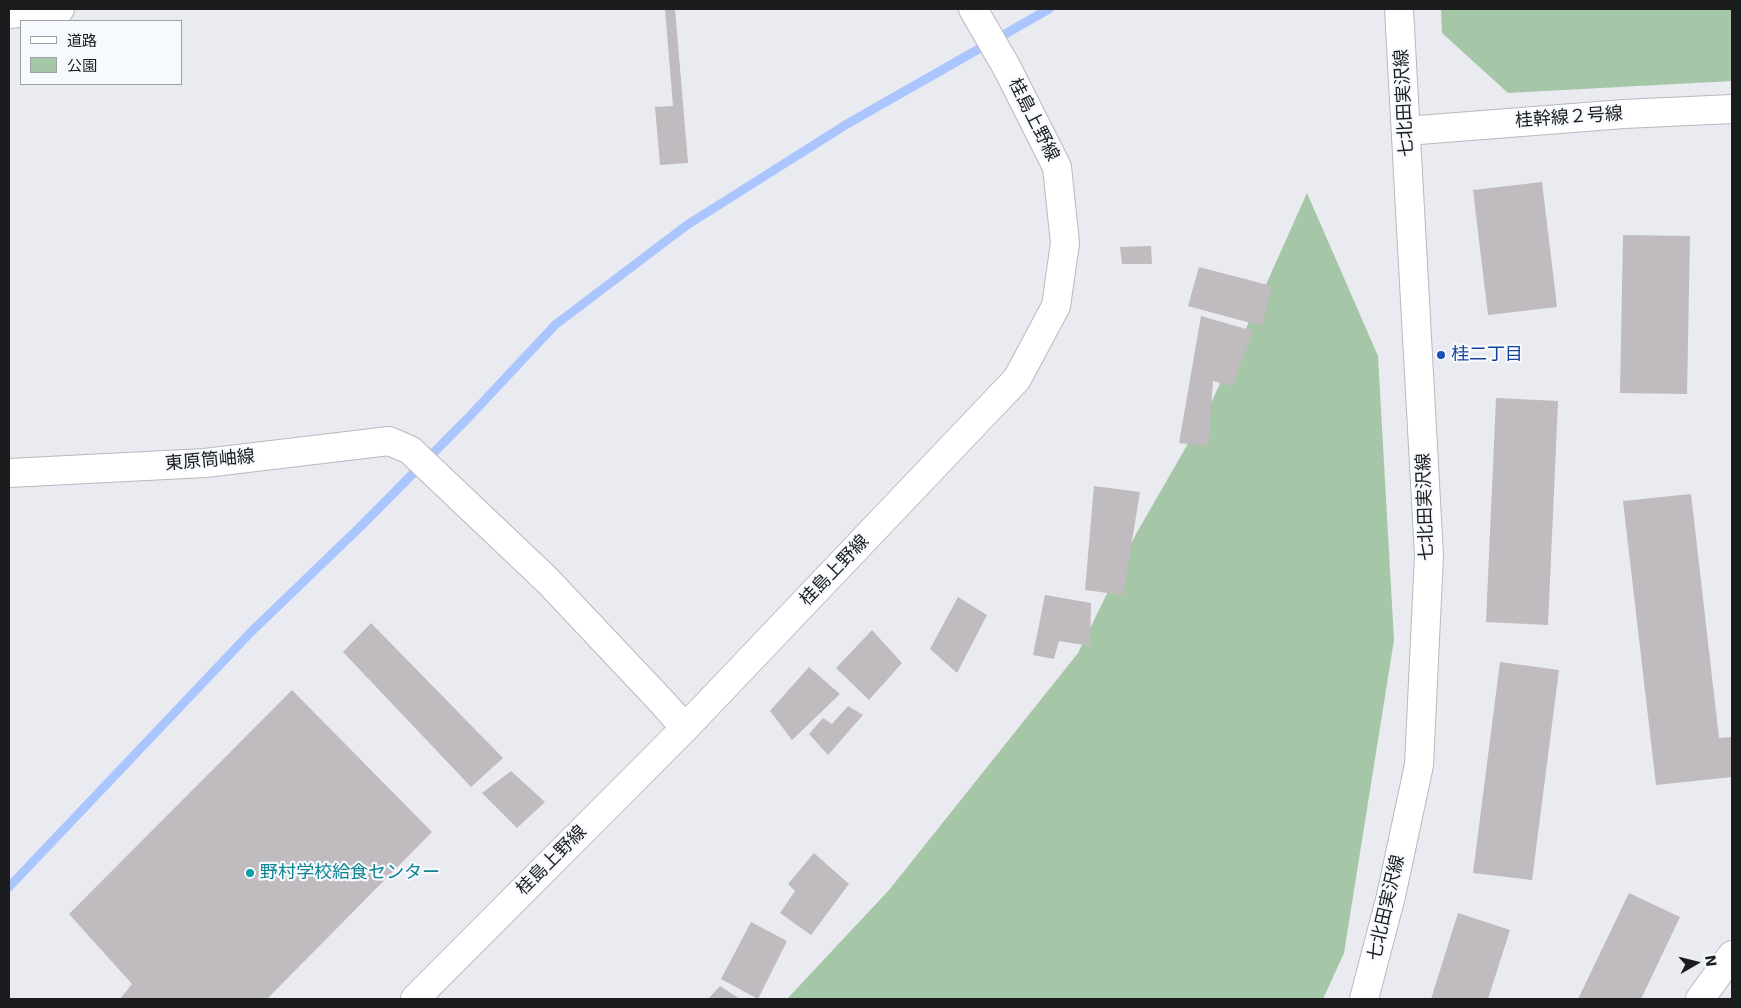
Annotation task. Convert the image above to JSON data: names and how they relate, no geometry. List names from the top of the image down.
{
  "streets": {
    "main road": [
      "七北田実沢線",
      "桂幹線２号線",
      "桂島上野線",
      "東原筒岫線"
    ]
  },
  "crossings": [
    ["七北田実沢線", "桂幹線２号線"],
    ["桂島上野線", "東原筒岫線"]
  ],
  "places": ["桂二丁目", "野村学校給食センター"],
  "legend": ["道路", "公園"],
  "north": "right"
}
